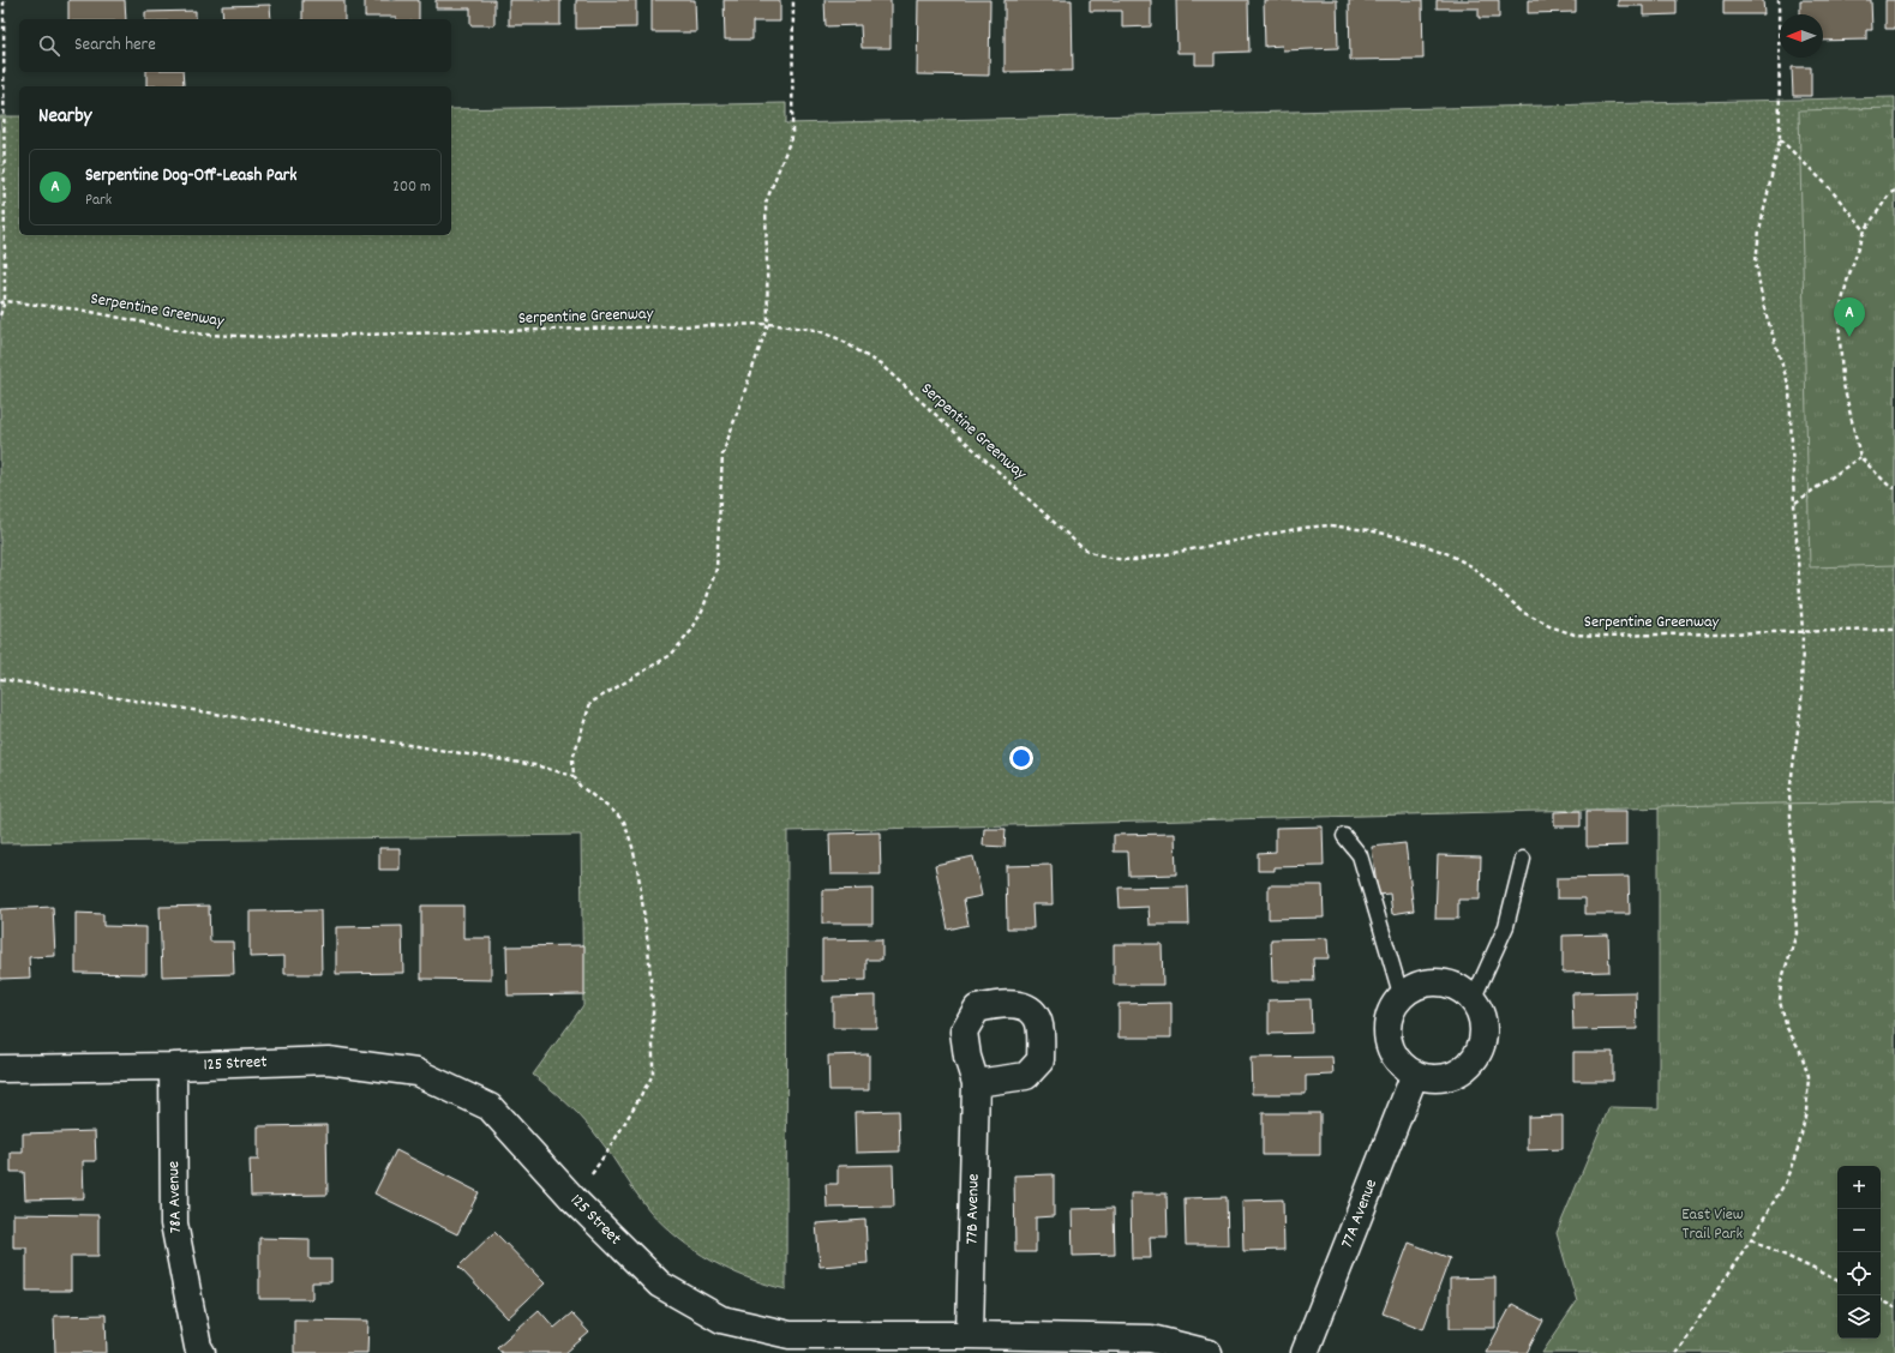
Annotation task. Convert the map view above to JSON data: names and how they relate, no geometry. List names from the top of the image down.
{
  "streets": {
    "street": [
      "125 Street",
      "78A Avenue",
      "77B Avenue",
      "77A Avenue"
    ],
    "path": ["Serpentine Greenway"]
  },
  "crossings": [
    ["125 Street", "78A Avenue"],
    ["125 Street", "77B Avenue"]
  ],
  "parks": ["East View Trail Park"],
  "north": "left",
  "page": {
    "search": "Search here",
    "heading": "Nearby",
    "list": [
      {
        "mark": "A",
        "name": "Serpentine Dog-Off-Leash Park",
        "note": "Park",
        "value": "200 m"
      }
    ],
    "pins": "A",
    "map_buttons": ["+", "−"]
  }
}
